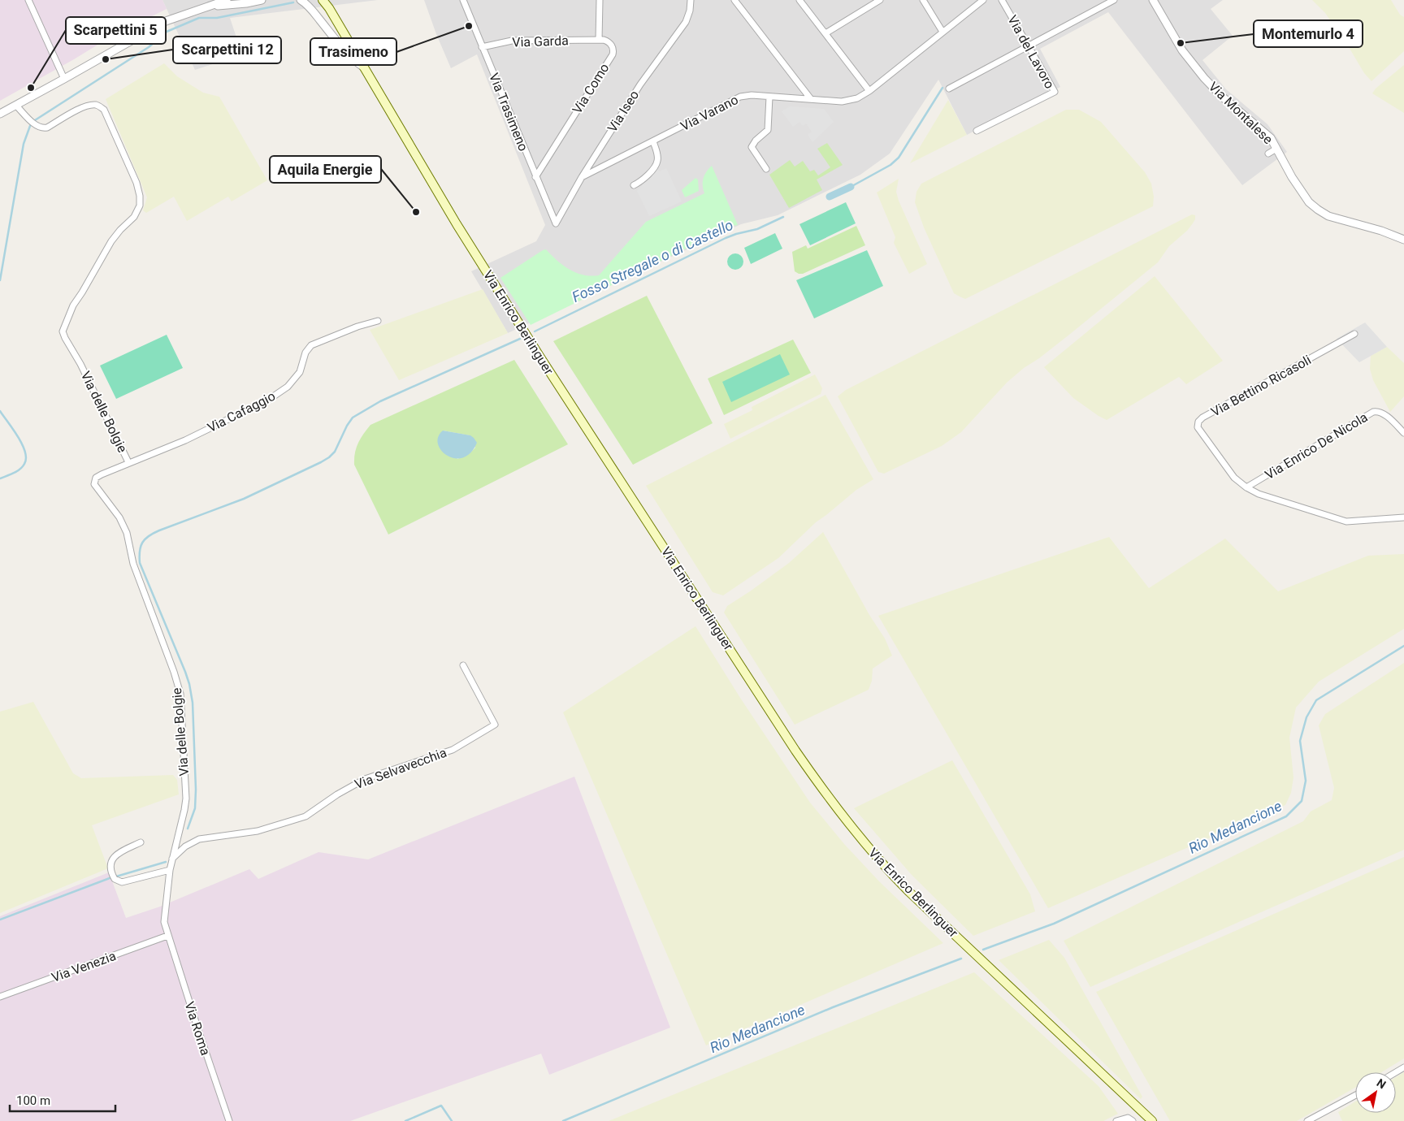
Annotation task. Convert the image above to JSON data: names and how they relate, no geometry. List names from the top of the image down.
{
  "streets": {
    "main road": ["Via Enrico Berlinguer"],
    "street": [
      "Via Garda",
      "Via del Lavoro",
      "Via Como",
      "Via Iseo",
      "Via Trasimeno",
      "Via Varano",
      "Via Montalese",
      "Via Bettino Ricasoli",
      "Via delle Bolgie",
      "Via Cafaggio",
      "Via Enrico De Nicola",
      "Via Selvavecchia",
      "Via Venezia",
      "Via Roma"
    ]
  },
  "crossings": [
    ["Via Garda", "Via Como"],
    ["Via Garda", "Via Trasimeno"],
    ["Via Como", "Via Trasimeno"],
    ["Via Iseo", "Via Trasimeno"],
    ["Via Iseo", "Via Varano"],
    ["Via Bettino Ricasoli", "Via Enrico De Nicola"],
    ["Via delle Bolgie", "Via Cafaggio"],
    ["Via delle Bolgie", "Via Selvavecchia"],
    ["Via delle Bolgie", "Via Roma"],
    ["Via Selvavecchia", "Via Roma"],
    ["Via Venezia", "Via Roma"]
  ],
  "water": ["Fosso Stregale o di Castello", "Rio Medancione"],
  "places": [
    "Trasimeno",
    "Montemurlo 4",
    "Scarpettini 12",
    "Scarpettini 5",
    "Aquila Energie"
  ],
  "scale_bar": "100 m",
  "north": "top right"
}
